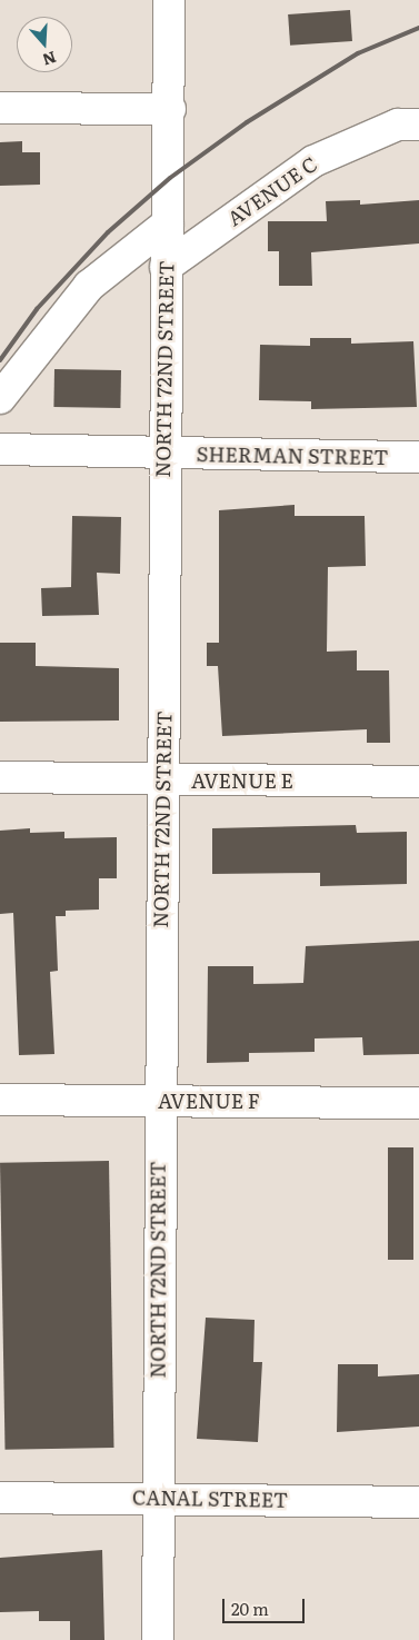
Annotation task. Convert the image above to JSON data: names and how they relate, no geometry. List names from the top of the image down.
{
  "streets": {
    "street": [
      "AVENUE C",
      "NORTH 72ND STREET",
      "SHERMAN STREET",
      "AVENUE E",
      "AVENUE F",
      "CANAL STREET"
    ]
  },
  "crossings": [
    ["AVENUE C", "NORTH 72ND STREET"],
    ["NORTH 72ND STREET", "SHERMAN STREET"],
    ["NORTH 72ND STREET", "AVENUE E"],
    ["NORTH 72ND STREET", "AVENUE F"],
    ["NORTH 72ND STREET", "CANAL STREET"]
  ],
  "scale_bar": "20 m",
  "north": "bottom"
}
